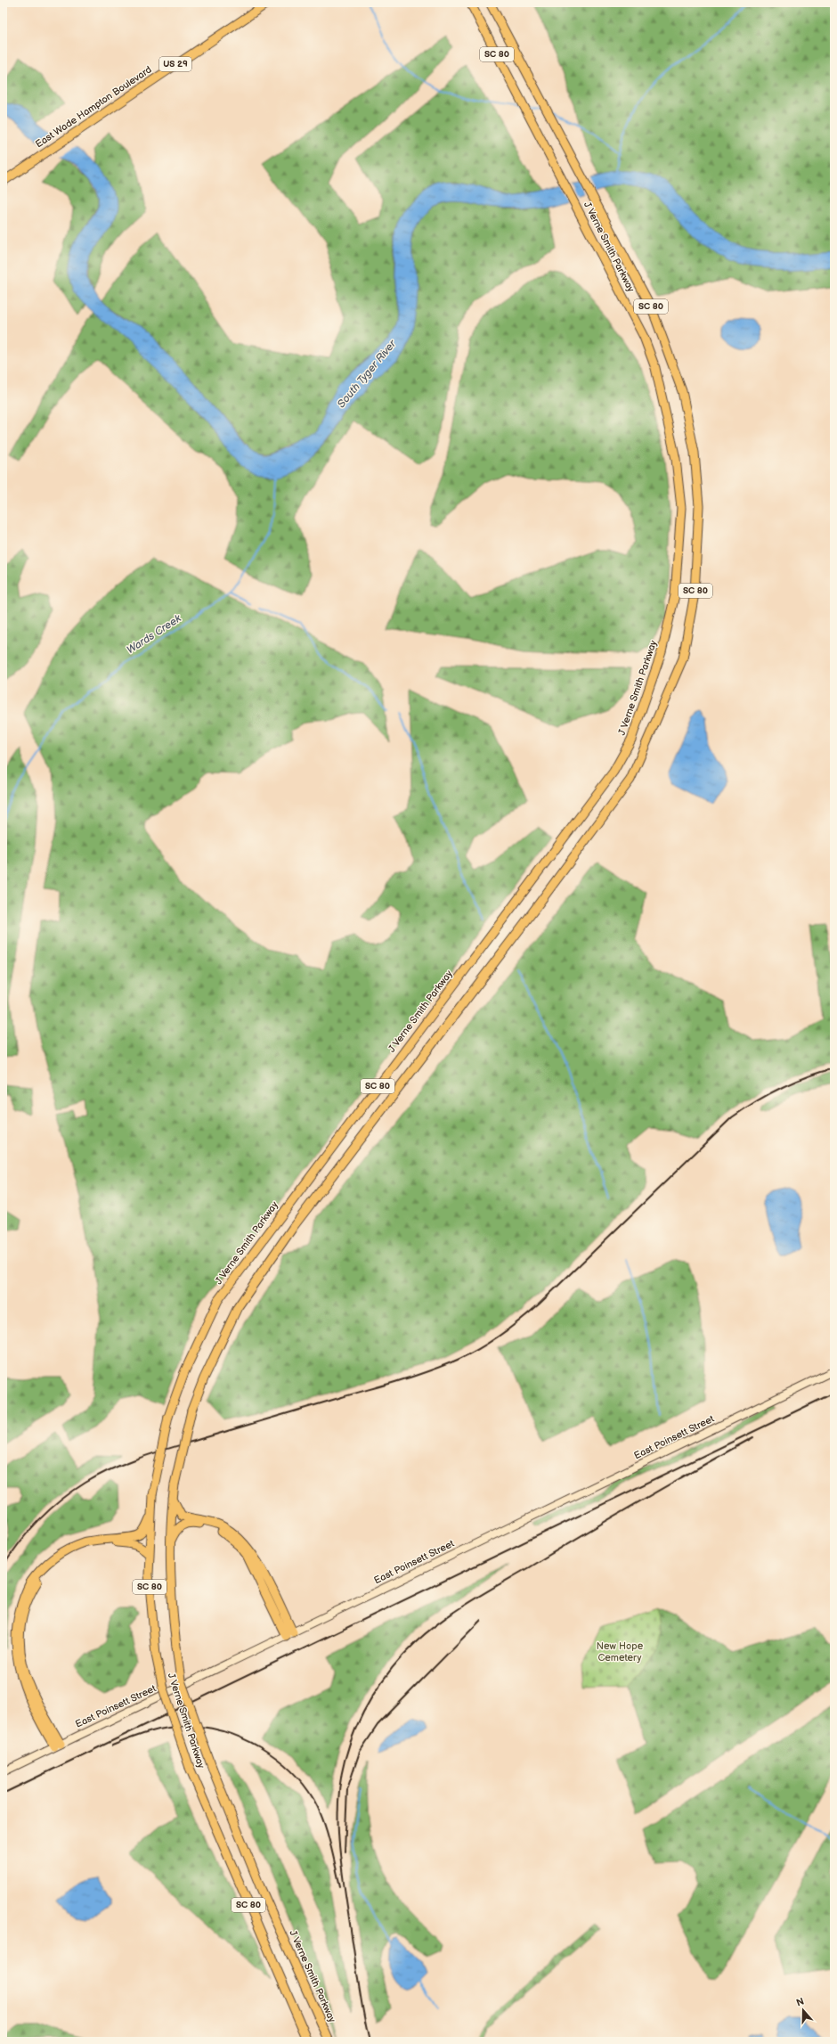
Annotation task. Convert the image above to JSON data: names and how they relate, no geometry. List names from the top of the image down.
{
  "streets": {
    "main road": [
      "SC 80",
      "US 29",
      "East Wade Hampton Boulevard",
      "J Verne Smith Parkway",
      "East Poinsett Street"
    ]
  },
  "water": ["South Tyger River", "Wards Creek"],
  "parks": ["New Hope Cemetery"],
  "north": "top"
}
